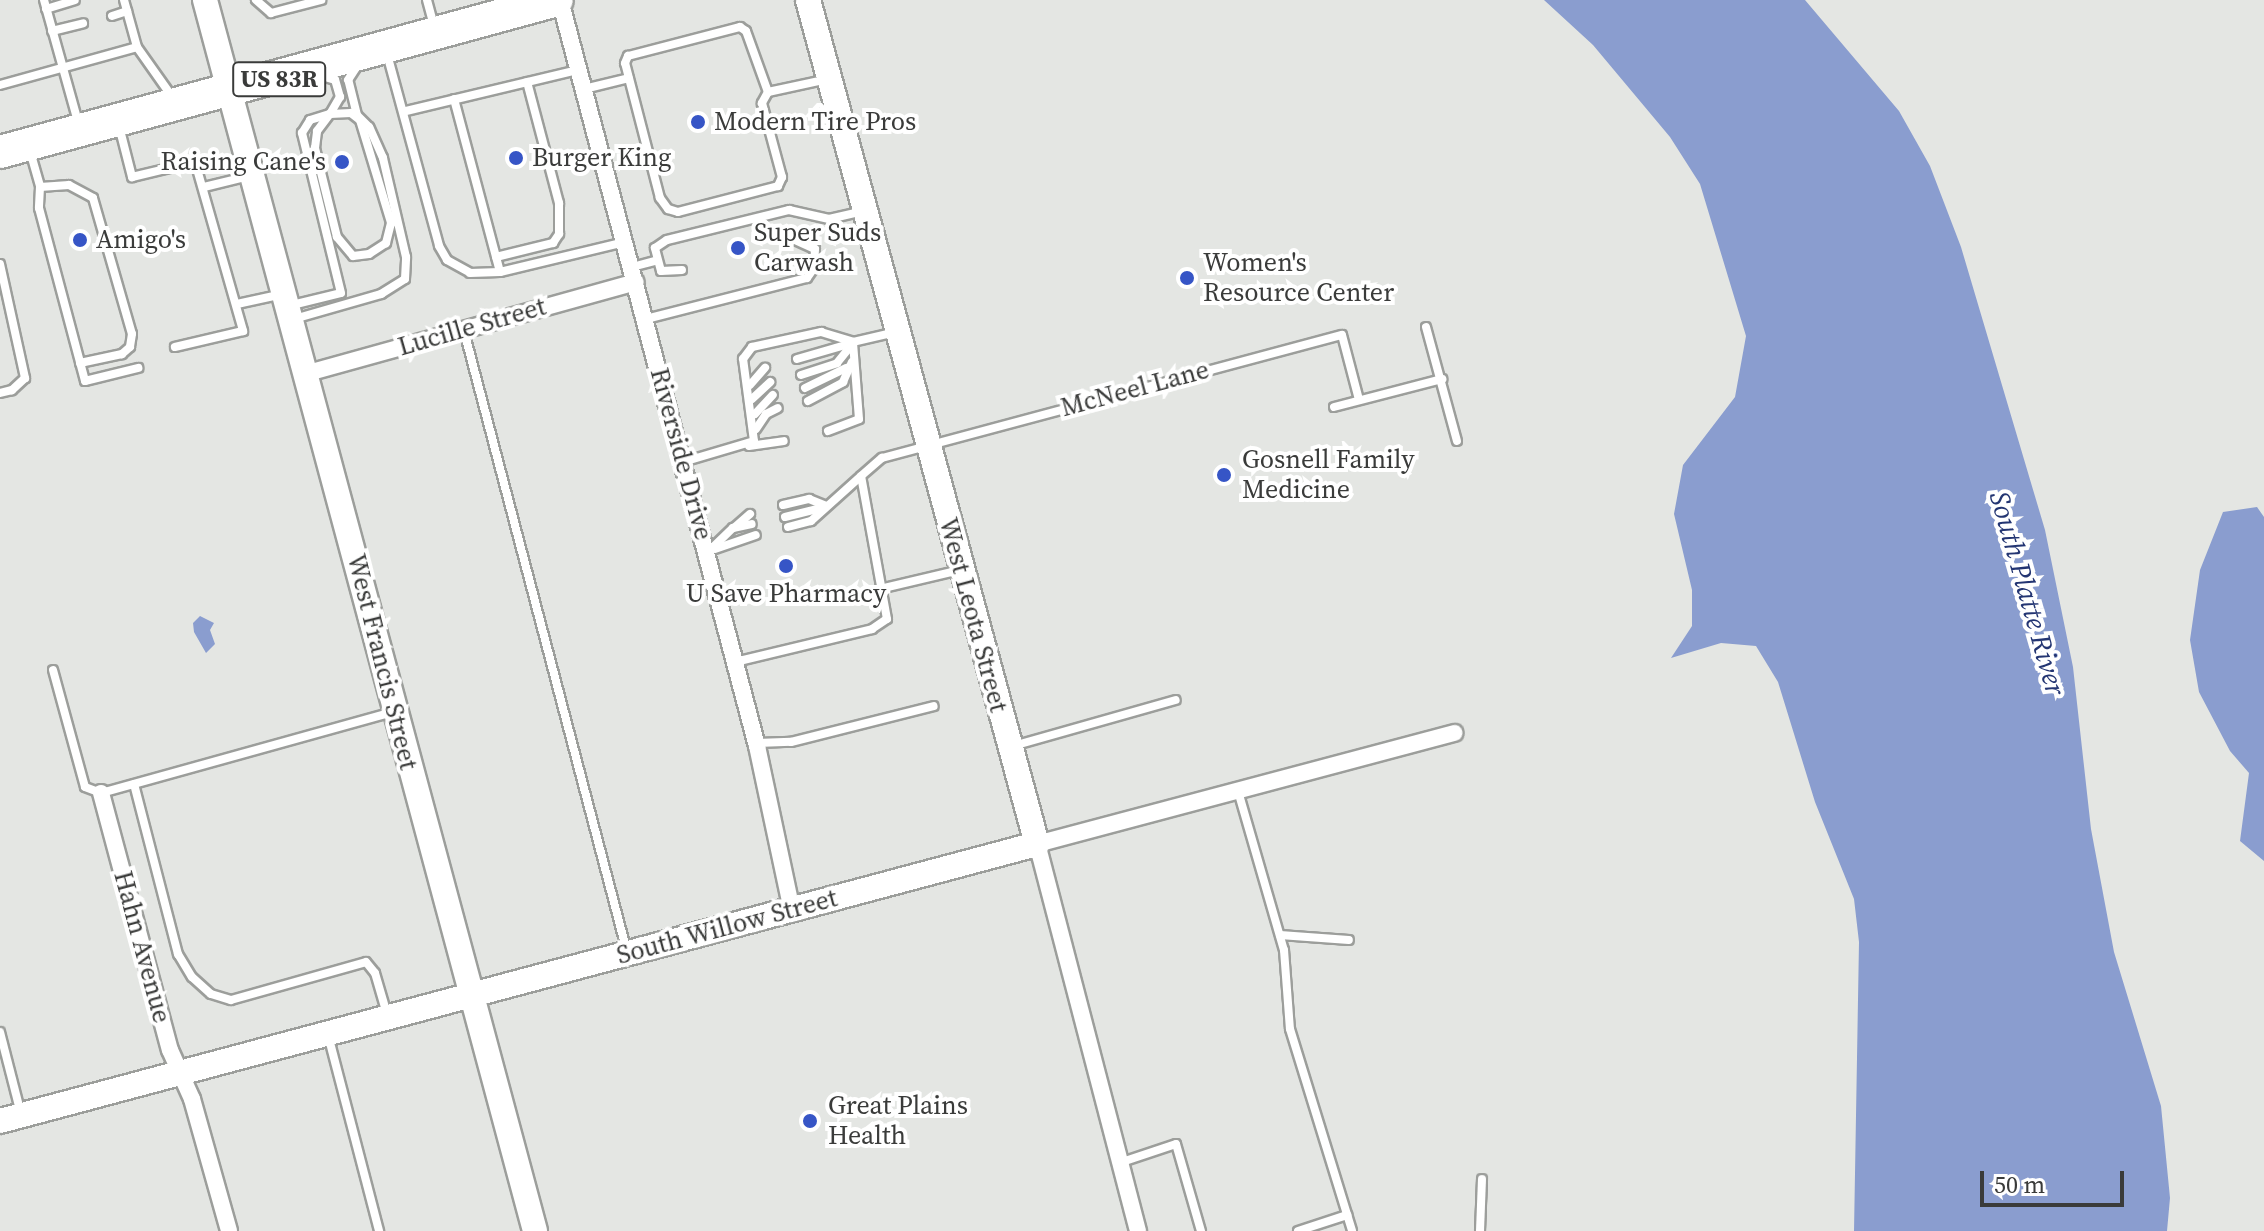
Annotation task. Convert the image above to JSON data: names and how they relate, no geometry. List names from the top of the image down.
{
  "streets": {
    "highway": ["US 83R"],
    "main road": ["West Leota Street", "West Francis Street", "South Willow Street"],
    "street": ["Lucille Street", "Riverside Drive", "Hahn Avenue"],
    "lane": ["McNeel Lane"]
  },
  "crossings": [
    ["US 83R", "Riverside Drive"],
    ["US 83R", "West Francis Street"],
    ["Lucille Street", "Riverside Drive"],
    ["Lucille Street", "West Francis Street"],
    ["McNeel Lane", "West Leota Street"],
    ["Riverside Drive", "South Willow Street"],
    ["West Leota Street", "South Willow Street"],
    ["West Francis Street", "South Willow Street"],
    ["South Willow Street", "Hahn Avenue"]
  ],
  "water": ["South Platte River"],
  "places": [
    "Modern Tire Pros",
    "Burger King",
    "Raising Cane's",
    "Amigo's",
    "Super Suds Carwash",
    "Women's Resource Center",
    "Gosnell Family Medicine",
    "U Save Pharmacy",
    "Great Plains Health"
  ],
  "scale_bar": "50 m"
}
